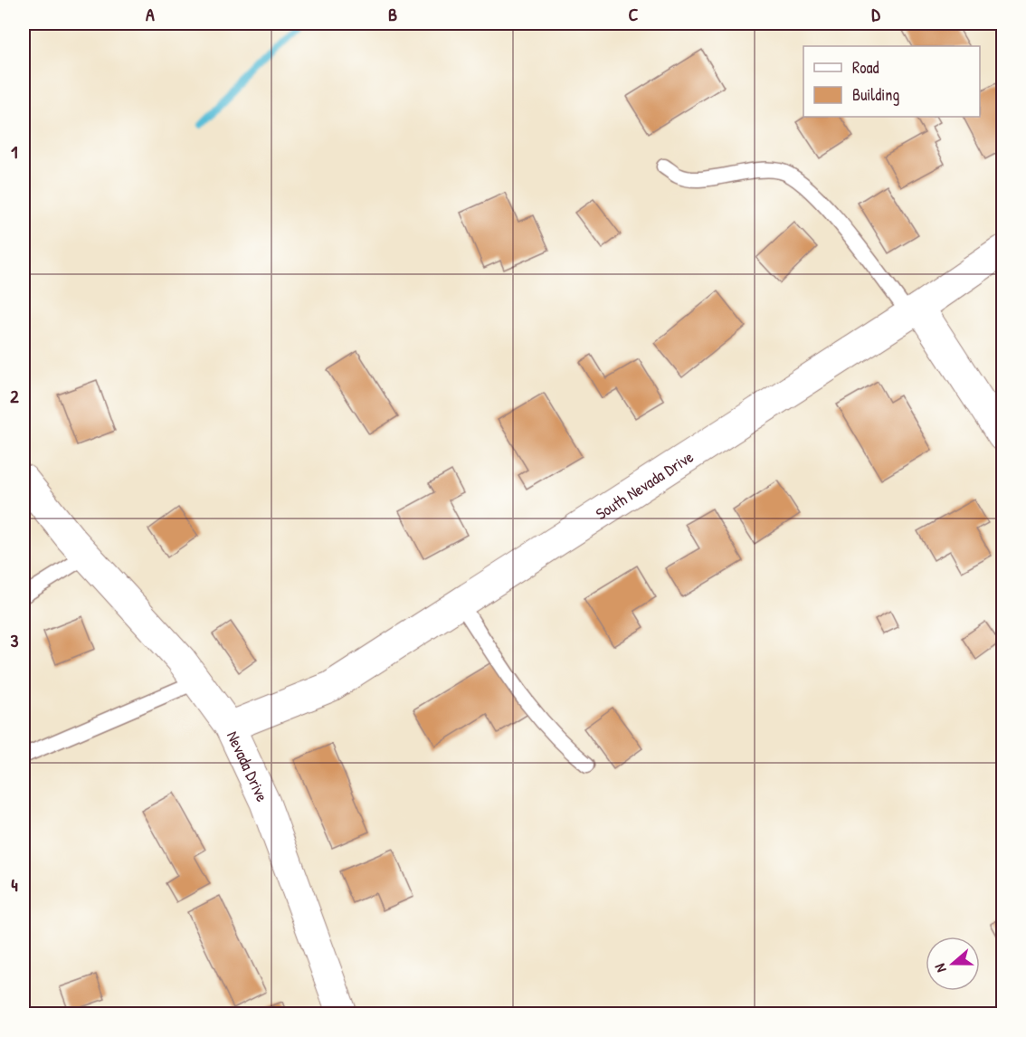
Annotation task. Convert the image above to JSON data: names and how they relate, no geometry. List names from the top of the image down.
{
  "streets": {
    "street": ["South Nevada Drive", "Nevada Drive"]
  },
  "crossings": [
    ["South Nevada Drive", "Nevada Drive"]
  ],
  "legend": ["Road", "Building"],
  "north": "left",
  "grid": {
    "columns": [
      "A",
      "B",
      "C",
      "D"
    ],
    "rows": [
      "1",
      "2",
      "3",
      "4"
    ]
  }
}
